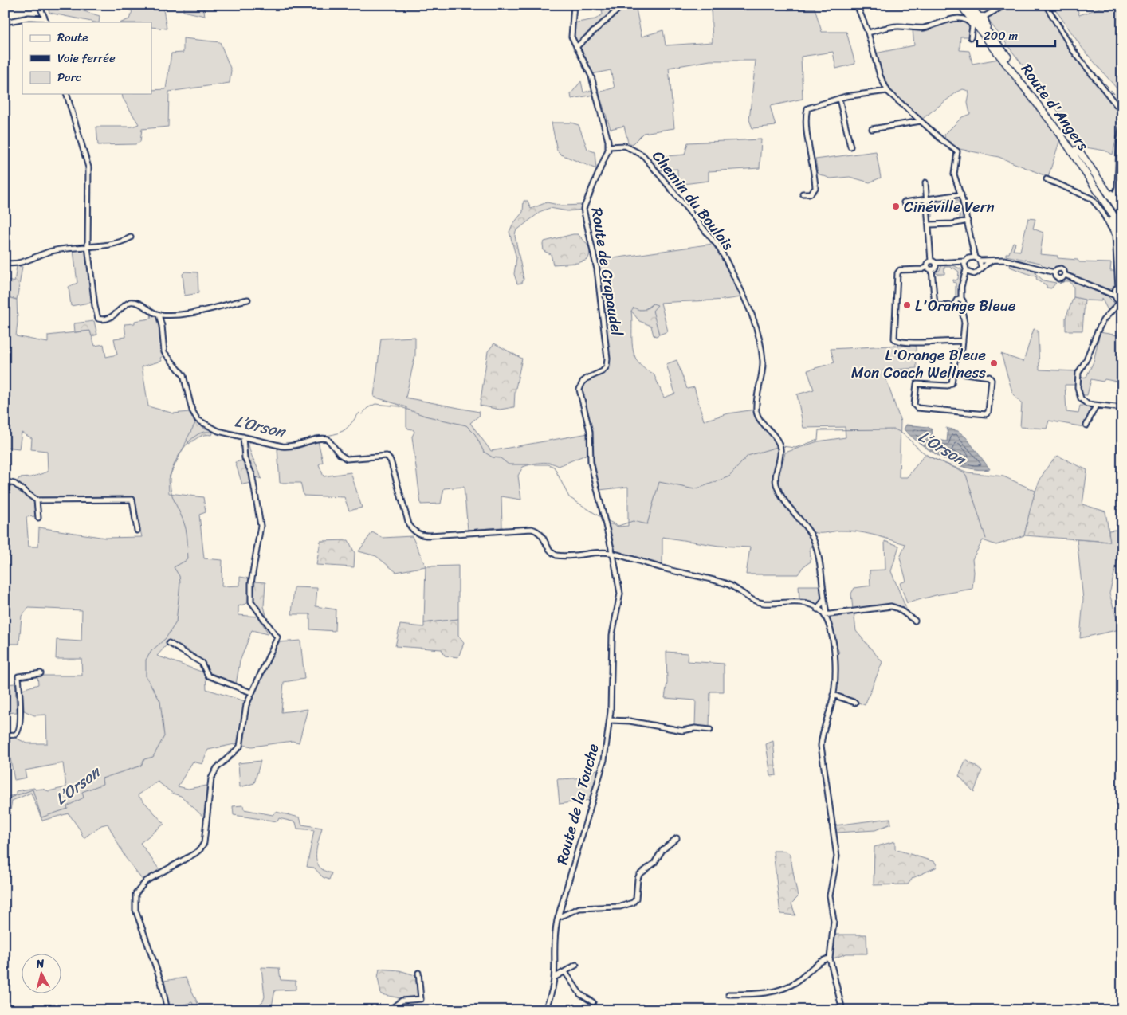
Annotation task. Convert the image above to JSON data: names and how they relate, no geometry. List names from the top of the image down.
{
  "streets": {
    "highway": ["Route d'Angers"],
    "street": ["Chemin du Boulais", "Route de Crapaudel", "Route de la Touche"]
  },
  "crossings": [
    ["Chemin du Boulais", "Route de Crapaudel"],
    ["Route de Crapaudel", "Route de la Touche"]
  ],
  "water": ["L’Orson"],
  "places": ["Cinéville Vern", "L'Orange Bleue", "L'Orange Bleue Mon Coach Wellness"],
  "legend": ["Route", "Voie ferrée", "Parc"],
  "scale_bar": "200 m",
  "north": "top"
}
